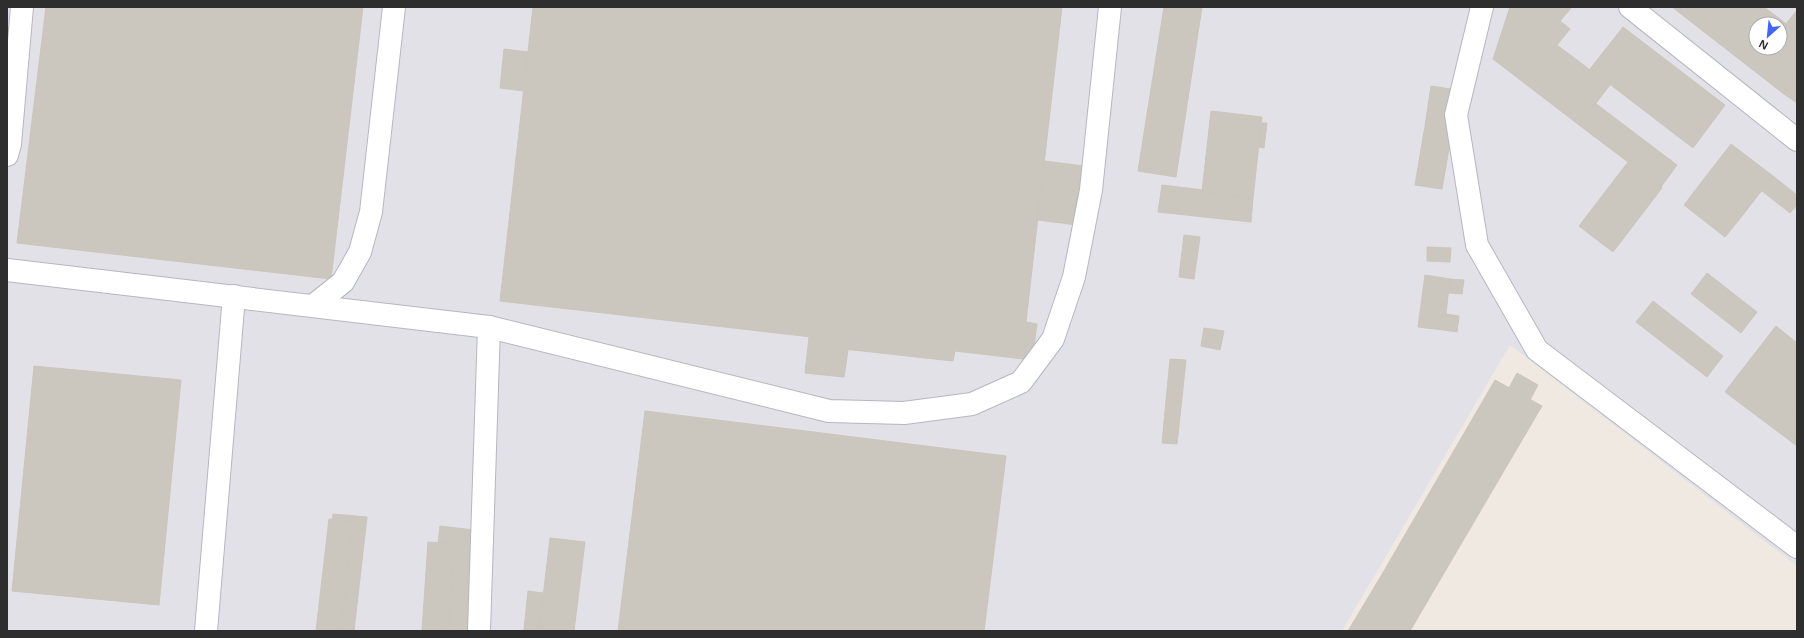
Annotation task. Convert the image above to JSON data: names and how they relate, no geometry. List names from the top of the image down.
{
  "north": "bottom left"
}
